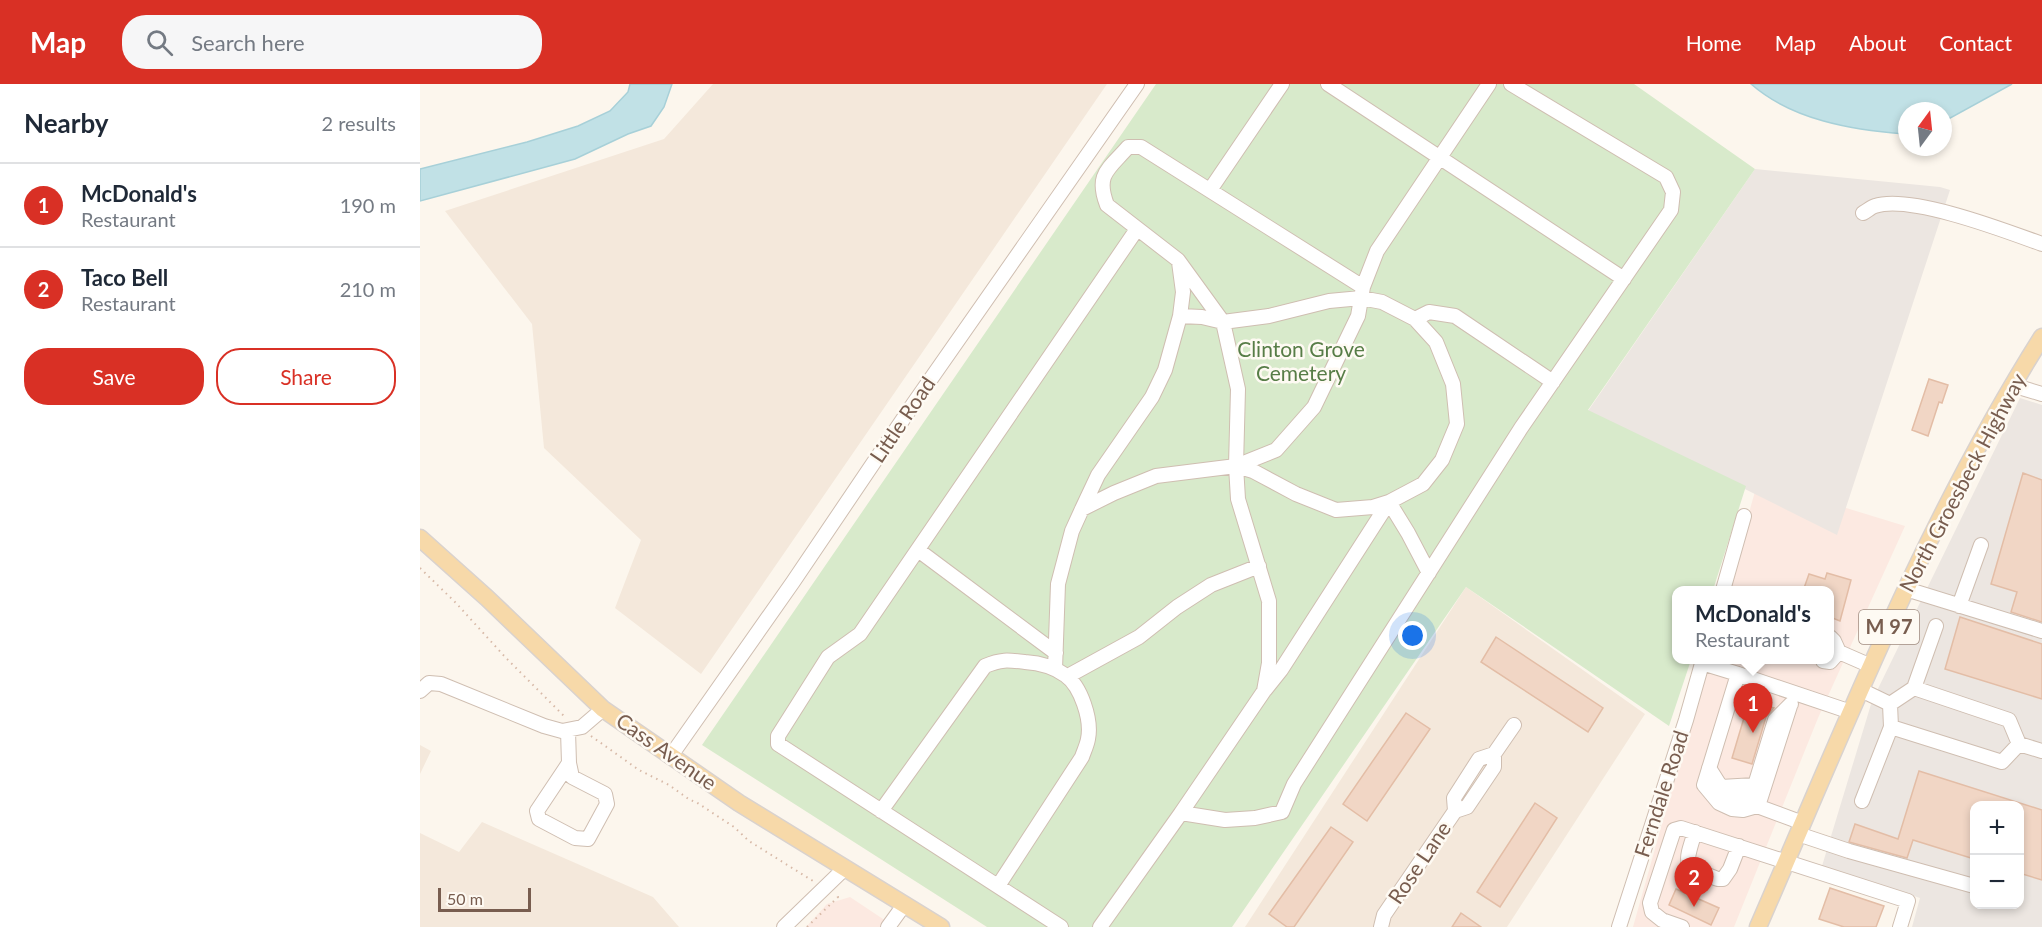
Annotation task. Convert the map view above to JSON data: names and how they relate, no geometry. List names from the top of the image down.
{
  "streets": {
    "main road": ["North Groesbeck Highway", "M 97", "Cass Avenue"],
    "street": ["Little Road", "Ferndale Road", "Rose Lane"]
  },
  "crossings": [
    ["Little Road", "Cass Avenue"]
  ],
  "parks": ["Clinton Grove Cemetery"],
  "scale_bar": "50 m",
  "north": "top",
  "page": {
    "header": "Map",
    "search": "Search here",
    "nav": [
      "Home",
      "Map",
      "About",
      "Contact"
    ],
    "heading": ["Nearby", "2 results"],
    "list": [
      {
        "mark": "1",
        "name": "McDonald's",
        "note": "Restaurant",
        "value": "190 m"
      },
      {
        "mark": "2",
        "name": "Taco Bell",
        "note": "Restaurant",
        "value": "210 m"
      }
    ],
    "buttons": ["Save", "Share"],
    "popup": ["McDonald's", "Restaurant"],
    "pins": ["1", "2"],
    "map_buttons": ["+", "−"],
    "scale": "50 m"
  }
}
